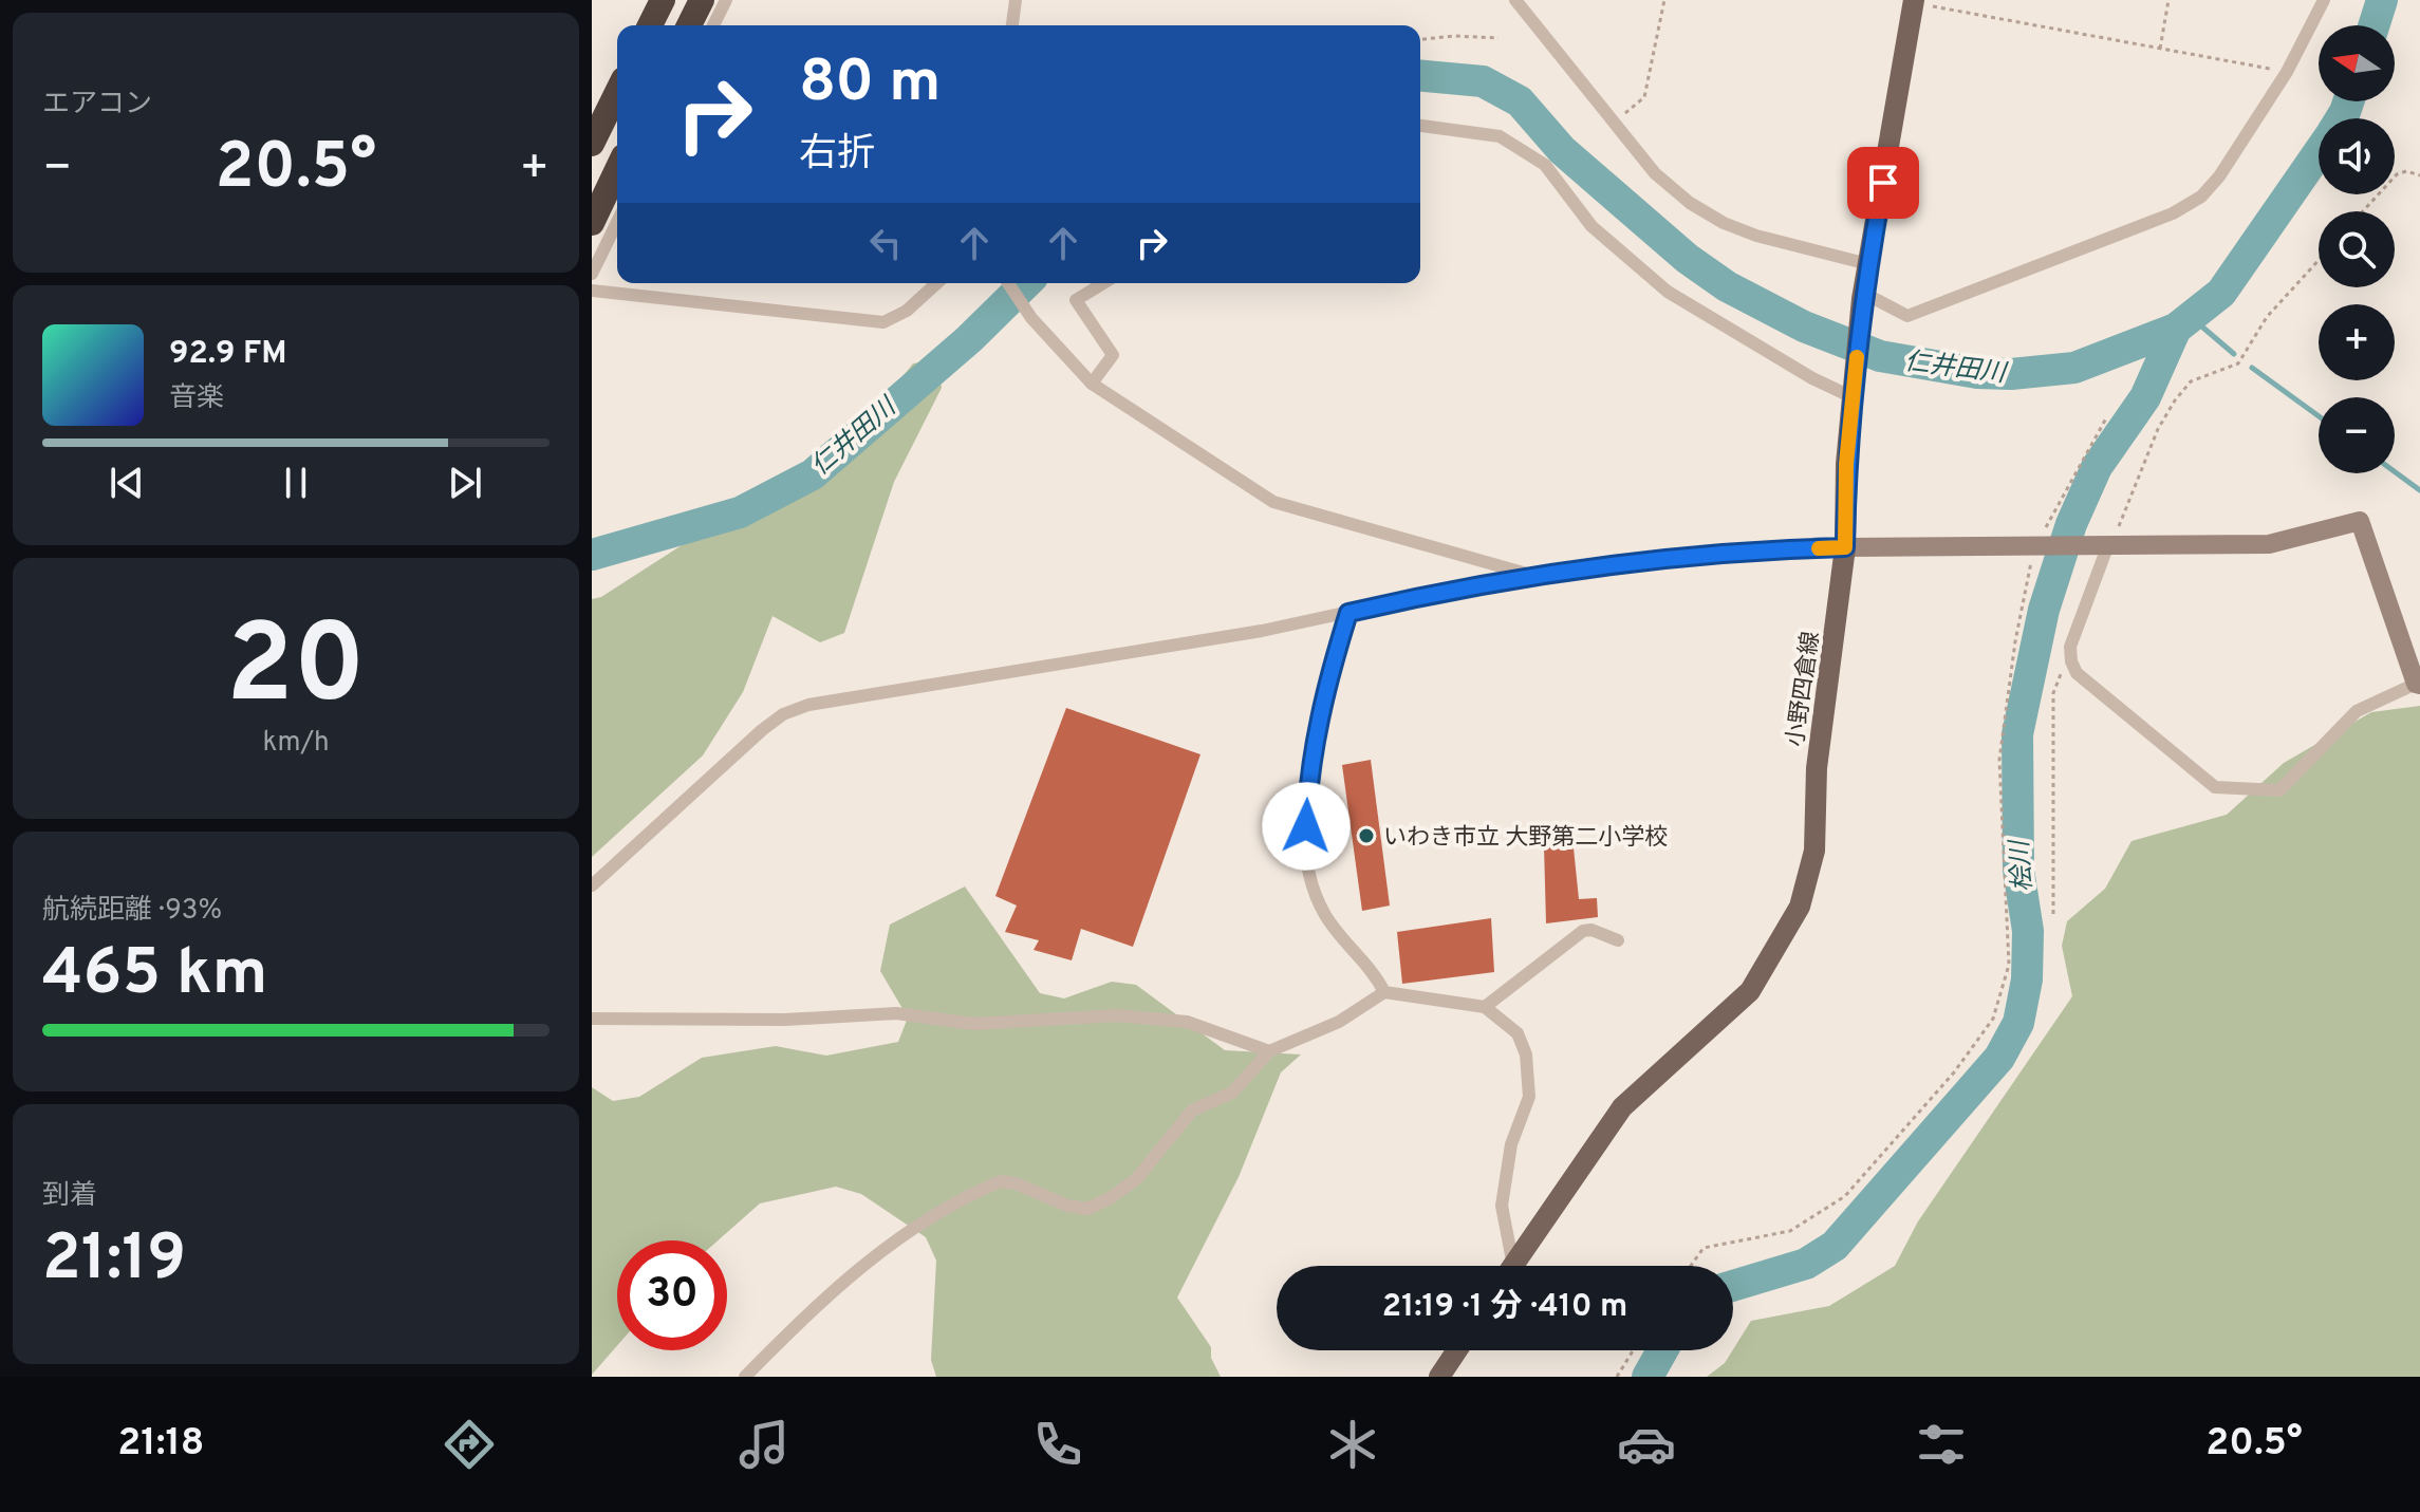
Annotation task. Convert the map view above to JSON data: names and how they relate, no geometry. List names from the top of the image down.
{
  "streets": {
    "main road": ["小野四倉線"]
  },
  "water": ["仁井田川", "桧川"],
  "places": ["いわき市立 大野第二小学校"],
  "north": "left",
  "page": {
    "tile": [
      "エアコン",
      ["20", "km/h"],
      ["航続距離 · 93%", "465 km"],
      ["到着", "21:19"]
    ],
    "map_buttons": ["+", "−"],
    "turn": ["80 m", "右折"],
    "heat": ["−", "20.5°", "+"],
    "song": ["92.9 FM", "音楽"],
    "limit": "30",
    "trip": "21:19 · 1 分 · 410 m",
    "tabs": ["21:18", "20.5°"]
  }
}
